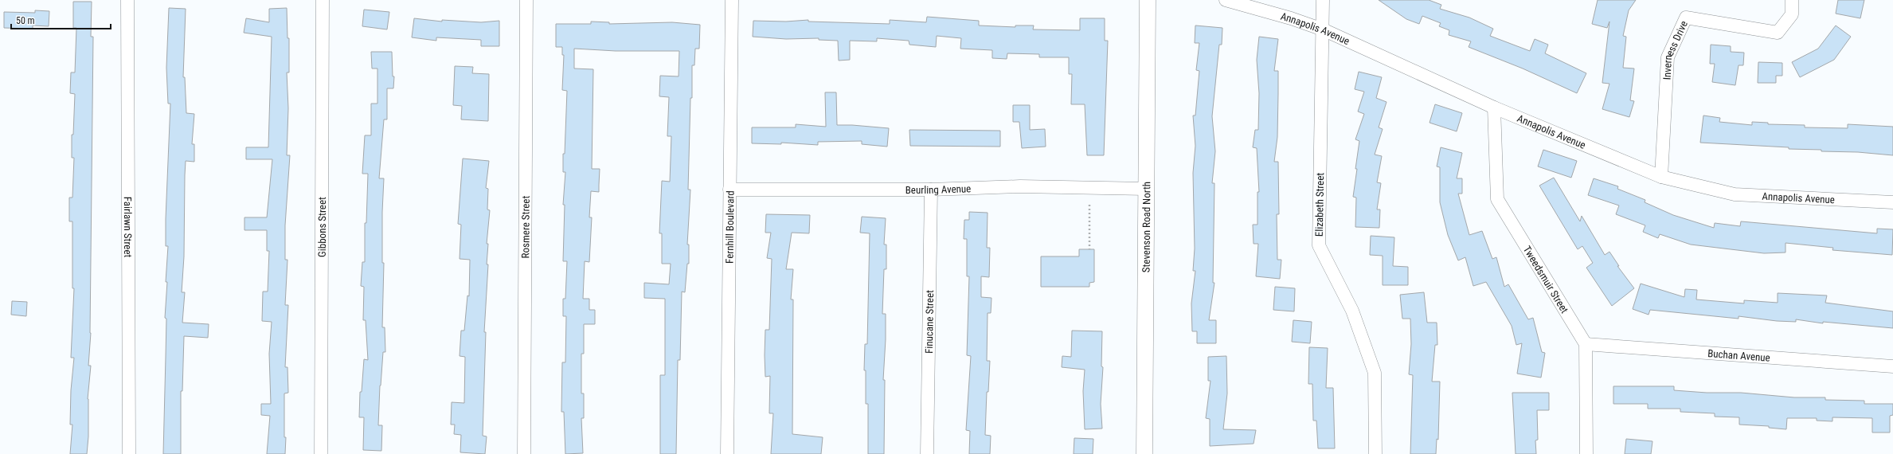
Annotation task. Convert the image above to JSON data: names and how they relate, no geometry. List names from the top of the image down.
{
  "streets": {
    "main road": ["Stevenson Road North"],
    "street": [
      "Annapolis Avenue",
      "Inverness Drive",
      "Beurling Avenue",
      "Elizabeth Street",
      "Fairlawn Street",
      "Gibbons Street",
      "Rosmere Street",
      "Fernhill Boulevard",
      "Tweedsmuir Street",
      "Finucane Street",
      "Buchan Avenue"
    ]
  },
  "crossings": [
    ["Annapolis Avenue", "Inverness Drive"],
    ["Annapolis Avenue", "Elizabeth Street"],
    ["Annapolis Avenue", "Tweedsmuir Street"],
    ["Beurling Avenue", "Fernhill Boulevard"],
    ["Beurling Avenue", "Stevenson Road North"],
    ["Beurling Avenue", "Finucane Street"],
    ["Tweedsmuir Street", "Buchan Avenue"]
  ],
  "scale_bar": "50 m"
}
